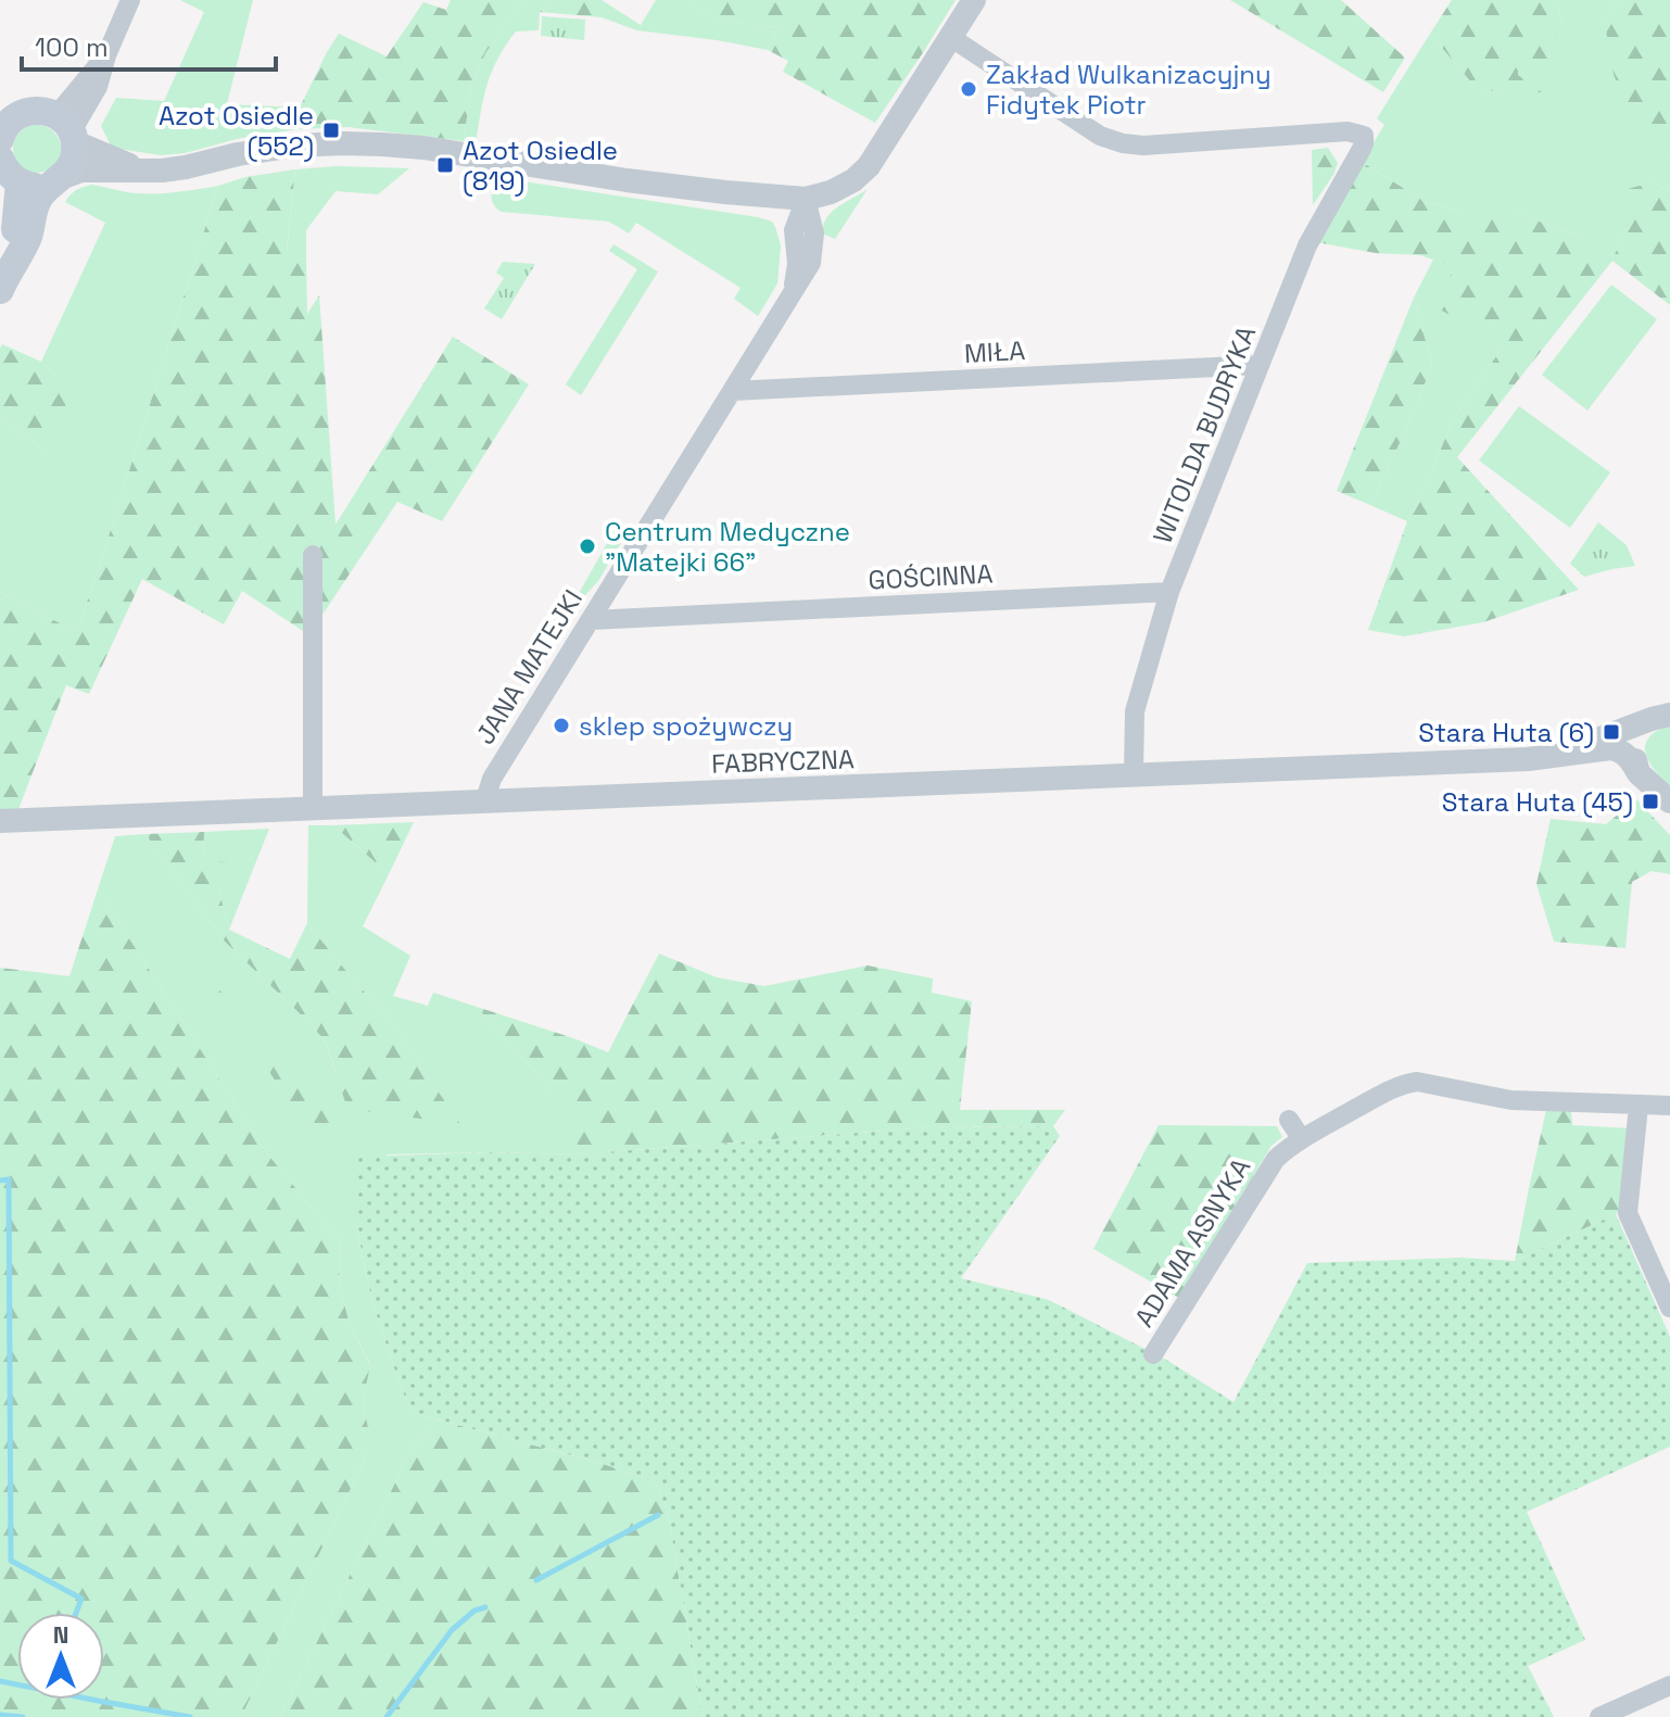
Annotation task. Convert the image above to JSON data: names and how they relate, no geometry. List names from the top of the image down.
{
  "streets": {
    "street": [
      "MIŁA",
      "WITOLDA BUDRYKA",
      "GOŚCINNA",
      "JANA MATEJKI",
      "FABRYCZNA",
      "ADAMA ASNYKA"
    ]
  },
  "crossings": [
    ["MIŁA", "WITOLDA BUDRYKA"],
    ["MIŁA", "JANA MATEJKI"],
    ["WITOLDA BUDRYKA", "GOŚCINNA"],
    ["WITOLDA BUDRYKA", "FABRYCZNA"],
    ["GOŚCINNA", "JANA MATEJKI"],
    ["JANA MATEJKI", "FABRYCZNA"]
  ],
  "places": {
    "other": ["Zakład Wulkanizacyjny Fidytek Piotr", "Centrum Medyczne \"Matejki 66\"", "sklep spożywczy"],
    "transit": [
      "Azot Osiedle (552)",
      "Azot Osiedle (819)",
      "Stara Huta (6)",
      "Stara Huta (45)"
    ]
  },
  "scale_bar": "100 m",
  "north": "top"
}
